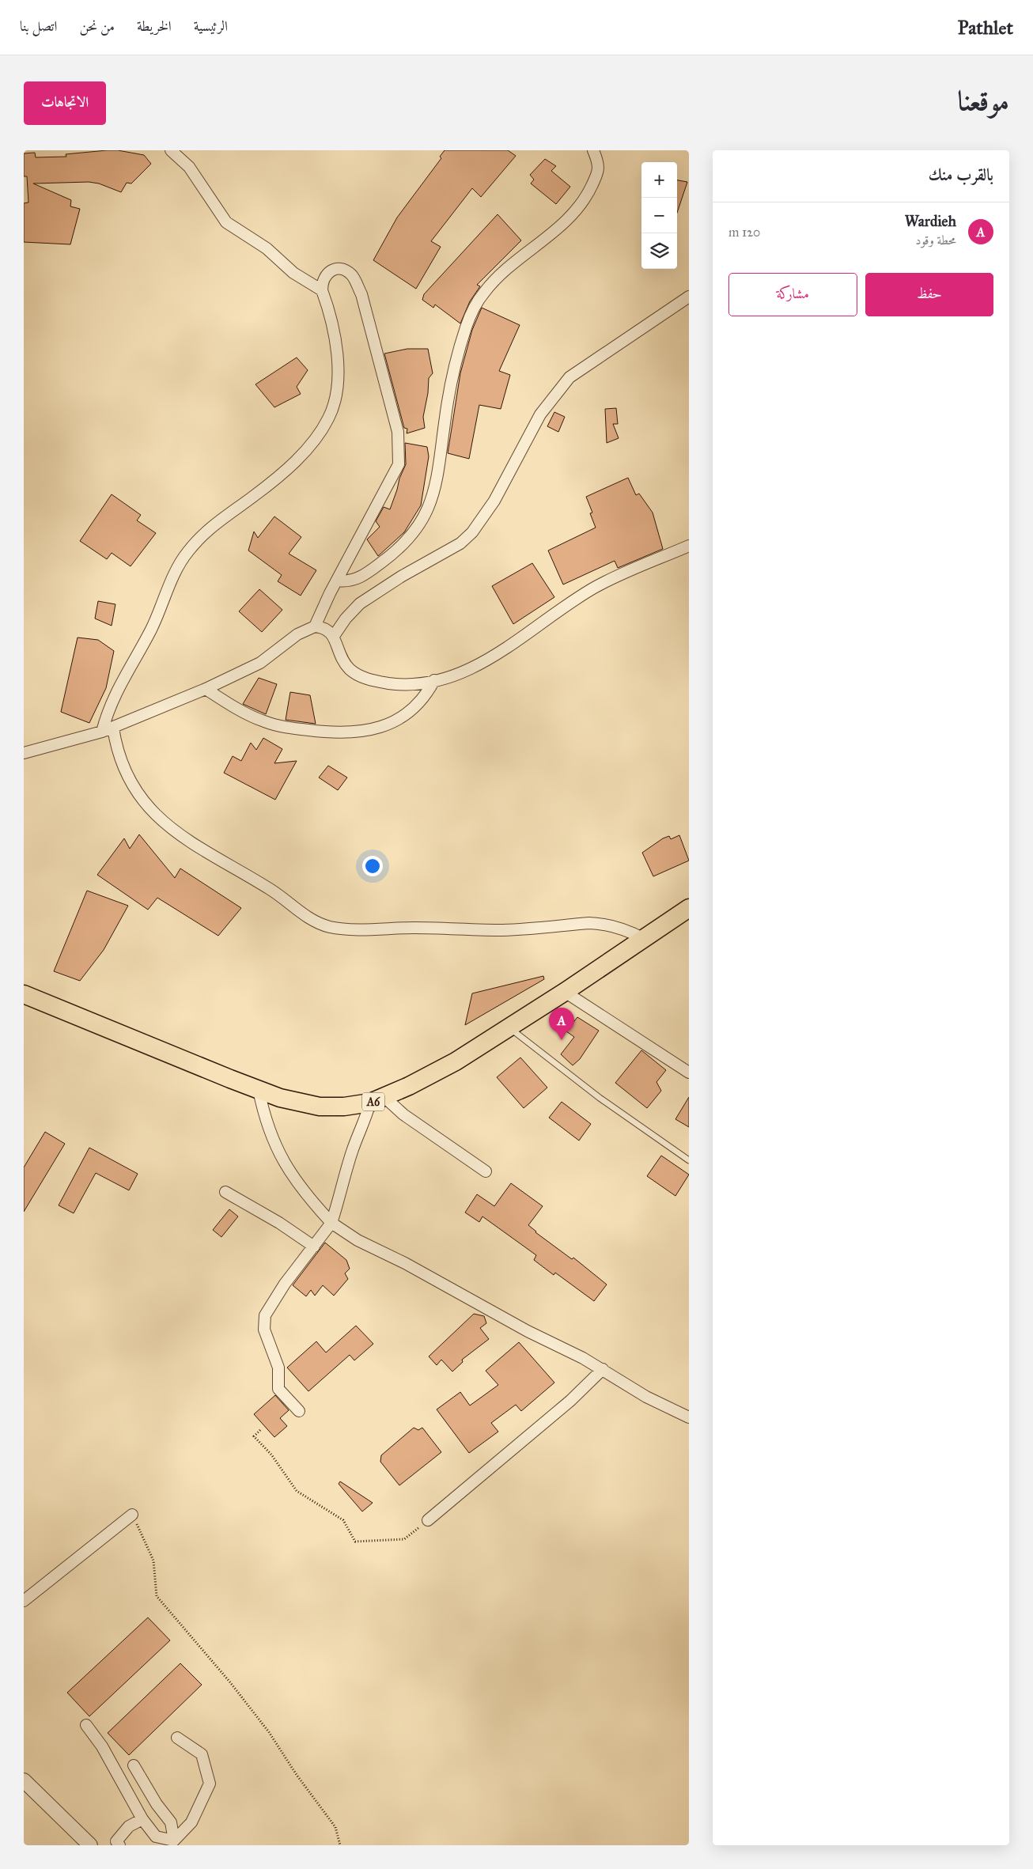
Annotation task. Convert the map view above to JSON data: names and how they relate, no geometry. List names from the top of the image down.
{
  "streets": {
    "highway": ["A6"]
  },
  "page": {
    "header": "Pathlet",
    "nav": [
      "الرئيسية",
      "الخريطة",
      "من نحن",
      "اتصل بنا"
    ],
    "title": "موقعنا",
    "buttons": [
      "الاتجاهات",
      ["حفظ", "مشاركة"]
    ],
    "heading": "بالقرب منك",
    "map_buttons": ["+", "−"],
    "list": [
      {
        "mark": "A",
        "name": "Wardieh",
        "note": "محطة وقود",
        "value": "120 m"
      }
    ],
    "pins": "A"
  }
}
